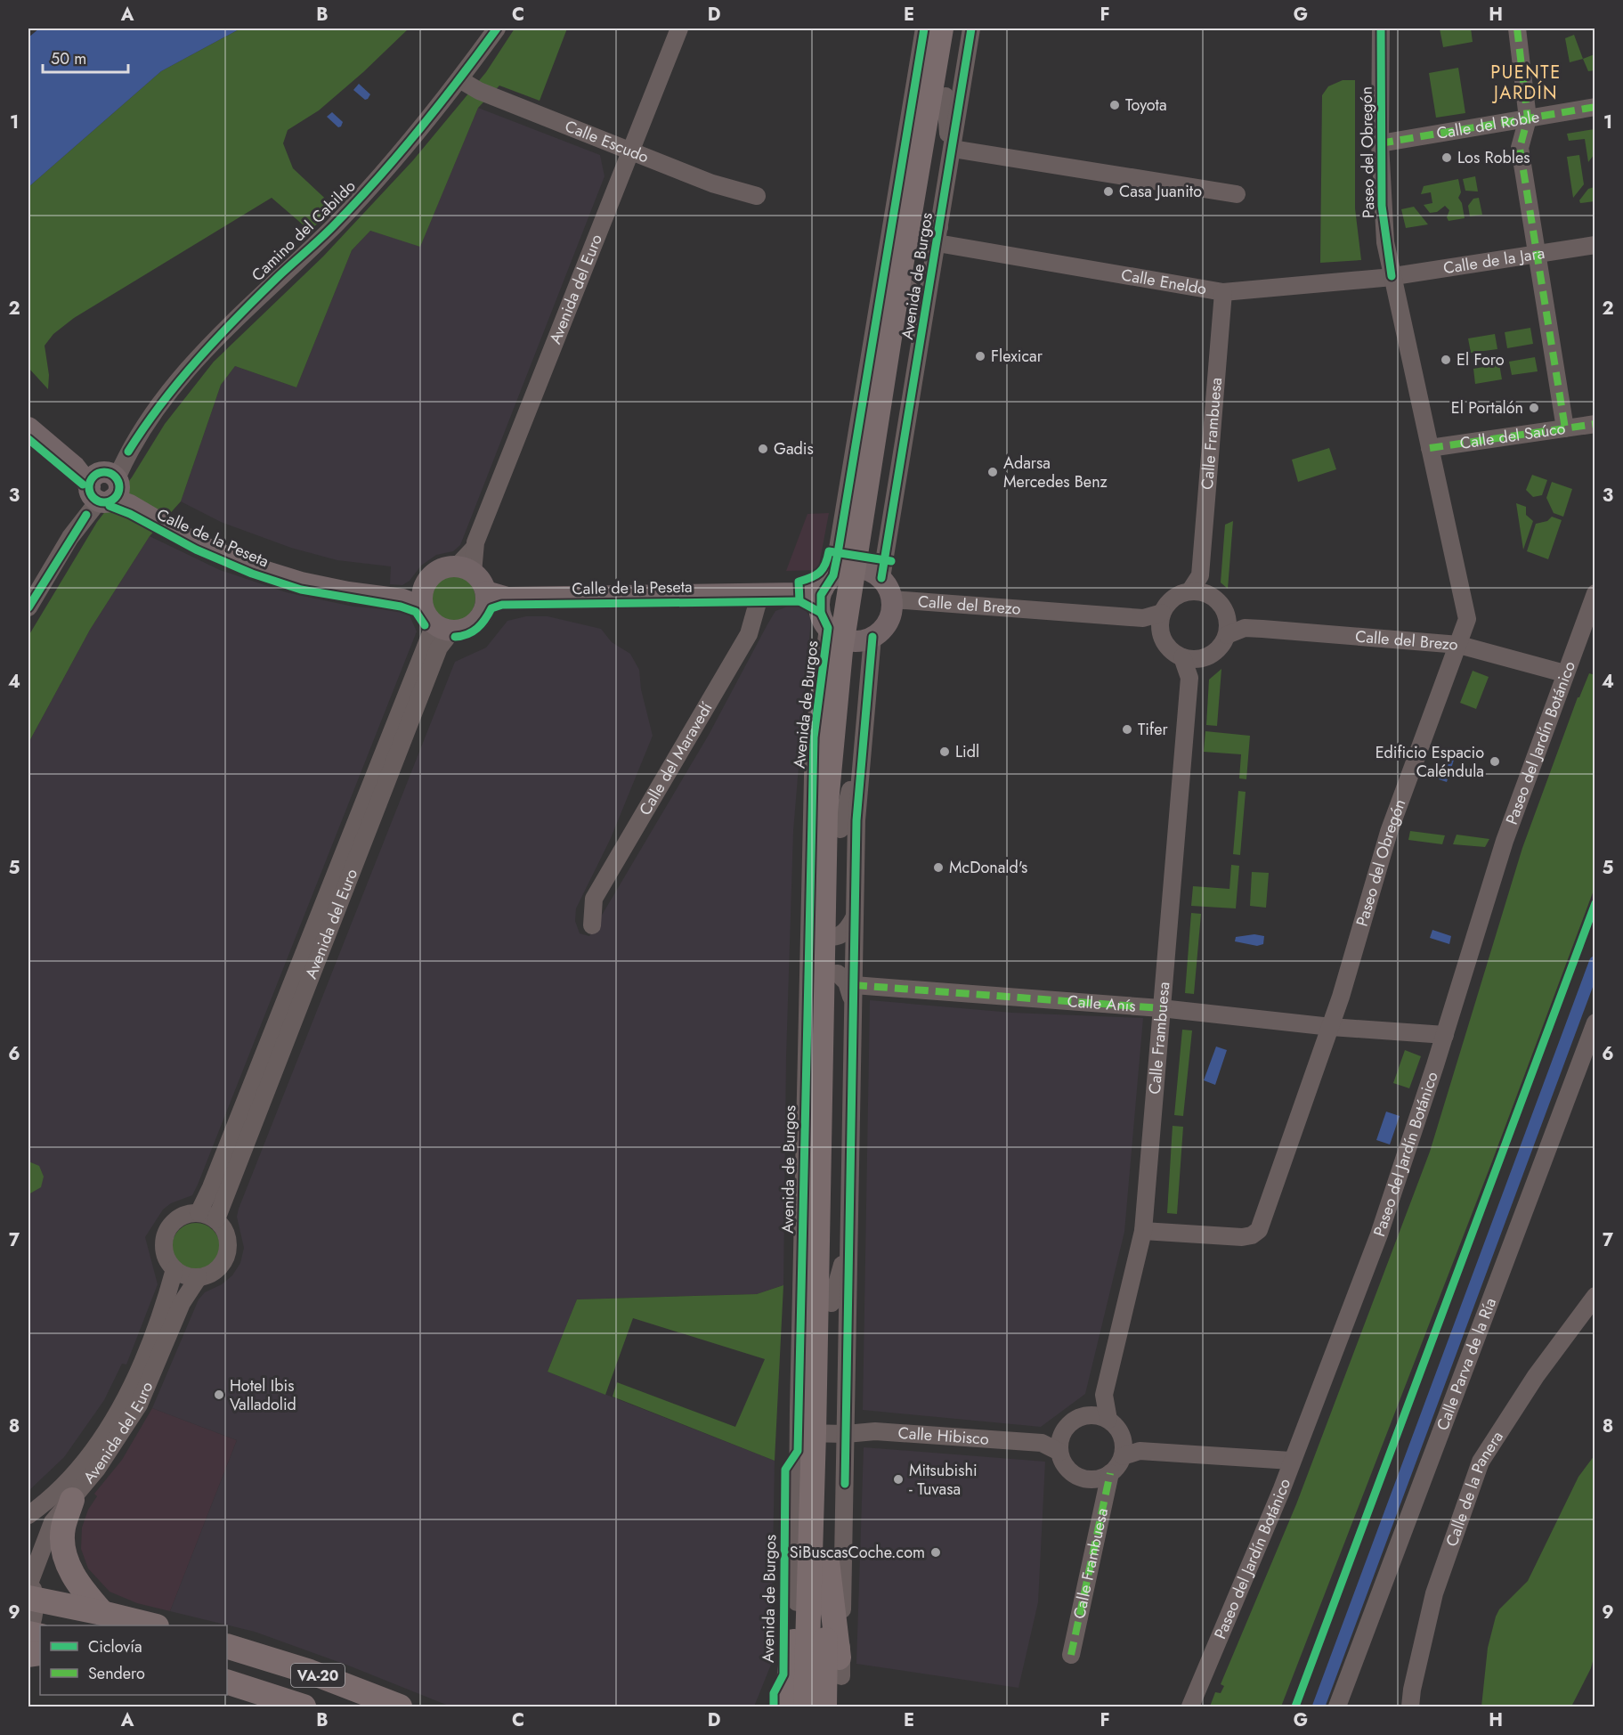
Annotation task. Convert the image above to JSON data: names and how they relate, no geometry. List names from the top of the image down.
{
  "streets": {
    "highway": ["Avenida de Burgos", "VA-20"],
    "main road": ["Calle de la Peseta"],
    "street": [
      "Calle del Roble",
      "Calle Escudo",
      "Paseo del Obregón",
      "Camino del Cabildo",
      "Calle de la Jara",
      "Calle Eneldo",
      "Avenida del Euro",
      "Calle Frambuesa",
      "Calle del Saúco",
      "Calle del Brezo",
      "Paseo del Jardín Botánico",
      "Calle del Maravedí",
      "Calle Anís",
      "Calle Parva de la Ría",
      "Calle Hibisco",
      "Calle de la Panera"
    ]
  },
  "crossings": [
    ["Calle del Roble", "Paseo del Obregón"],
    ["Calle Escudo", "Camino del Cabildo"],
    ["Calle Escudo", "Avenida del Euro"],
    ["Paseo del Obregón", "Calle de la Jara"],
    ["Paseo del Obregón", "Calle Eneldo"],
    ["Paseo del Obregón", "Calle Frambuesa"],
    ["Paseo del Obregón", "Calle del Saúco"],
    ["Paseo del Obregón", "Calle del Brezo"],
    ["Paseo del Obregón", "Calle Anís"],
    ["Camino del Cabildo", "Calle de la Peseta"],
    ["Calle de la Jara", "Calle Eneldo"],
    ["Avenida de Burgos", "Calle Eneldo"],
    ["Avenida de Burgos", "Calle de la Peseta"],
    ["Avenida de Burgos", "Calle Anís"],
    ["Avenida de Burgos", "Calle Hibisco"],
    ["Calle Eneldo", "Calle Frambuesa"],
    ["Avenida del Euro", "Calle de la Peseta"],
    ["Calle Frambuesa", "Calle del Brezo"],
    ["Calle Frambuesa", "Calle Anís"],
    ["Calle Frambuesa", "Calle Hibisco"],
    ["Calle de la Peseta", "Calle del Maravedí"],
    ["Calle del Brezo", "Paseo del Jardín Botánico"],
    ["Paseo del Jardín Botánico", "Calle Anís"]
  ],
  "districts": ["PUENTE JARDÍN"],
  "places": [
    "Toyota",
    "Los Robles",
    "Casa Juanito",
    "Flexicar",
    "El Foro",
    "El Portalón",
    "Gadis",
    "Adarsa Mercedes Benz",
    "Tifer",
    "Lidl",
    "Edificio Espacio Caléndula",
    "McDonald's",
    "Hotel Ibis Valladolid",
    "Mitsubishi - Tuvasa",
    "SiBuscasCoche.com"
  ],
  "legend": ["Ciclovía", "Sendero"],
  "scale_bar": "50 m",
  "grid": {
    "columns": [
      "A",
      "B",
      "C",
      "D",
      "E",
      "F",
      "G",
      "H"
    ],
    "rows": [
      "1",
      "2",
      "3",
      "4",
      "5",
      "6",
      "7",
      "8",
      "9"
    ]
  }
}
